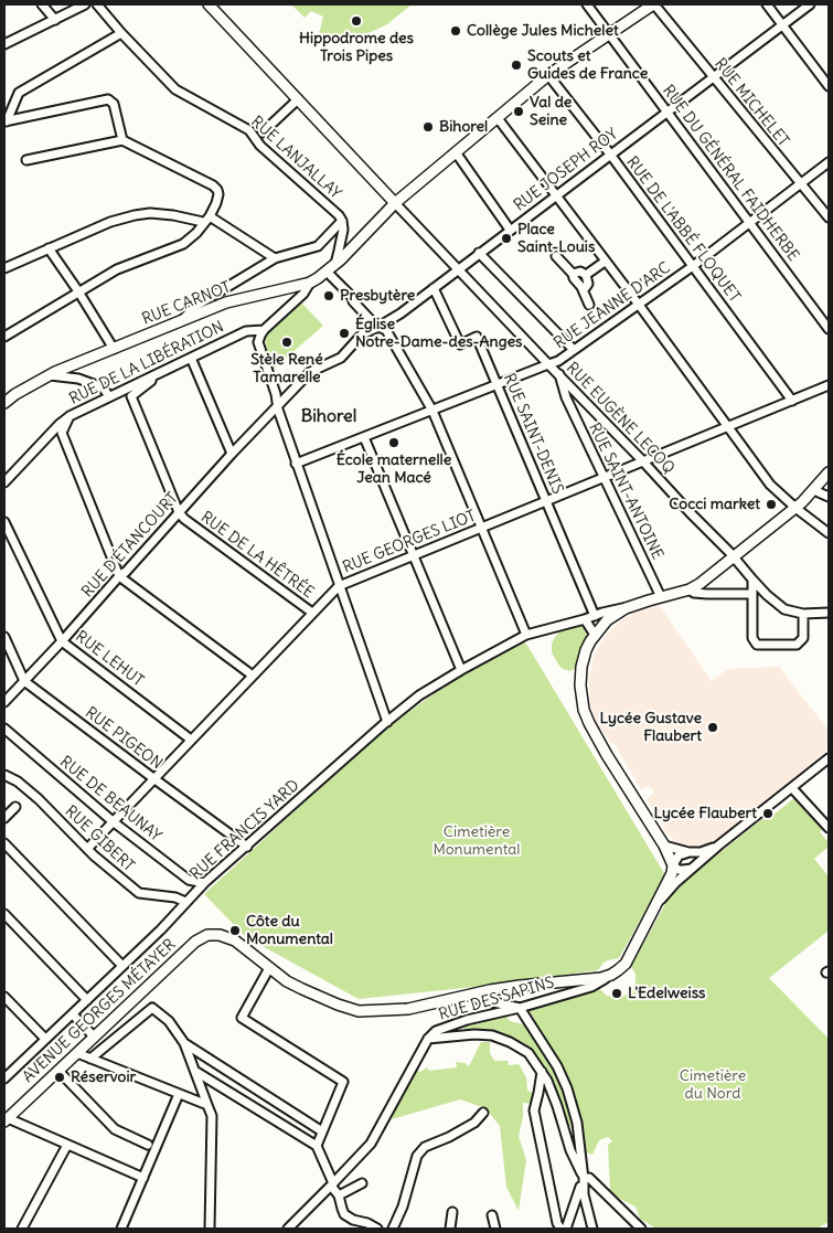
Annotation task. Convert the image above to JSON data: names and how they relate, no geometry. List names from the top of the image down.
{
  "streets": {
    "street": [
      "RUE MICHELET",
      "RUE LANJALLAY",
      "RUE JOSEPH ROY",
      "RUE DU GÉNÉRAL FAIDHERBE",
      "RUE DE L'ABBÉ FLOQUET",
      "RUE CARNOT",
      "RUE JEANNE D'ARC",
      "RUE DE LA LIBÉRATION",
      "RUE EUGÈNE LECOQ",
      "RUE SAINT-DENIS",
      "RUE SAINT-ANTOINE",
      "RUE GEORGES LIOT",
      "RUE D'ÉTANCOURT",
      "RUE DE LA HÊTRÉE",
      "RUE LEHUT",
      "RUE PIGEON",
      "RUE DE BEAUNAY",
      "RUE FRANCIS YARD",
      "RUE GIBERT",
      "RUE DES SAPINS",
      "AVENUE GEORGES MÉTAYER"
    ]
  },
  "crossings": [
    ["RUE MICHELET", "RUE JOSEPH ROY"],
    ["RUE MICHELET", "RUE CARNOT"],
    ["RUE MICHELET", "RUE JEANNE D'ARC"],
    ["RUE LANJALLAY", "RUE CARNOT"],
    ["RUE JOSEPH ROY", "RUE DU GÉNÉRAL FAIDHERBE"],
    ["RUE JOSEPH ROY", "RUE DE L'ABBÉ FLOQUET"],
    ["RUE JOSEPH ROY", "RUE EUGÈNE LECOQ"],
    ["RUE JOSEPH ROY", "RUE SAINT-DENIS"],
    ["RUE JOSEPH ROY", "RUE D'ÉTANCOURT"],
    ["RUE DU GÉNÉRAL FAIDHERBE", "RUE CARNOT"],
    ["RUE DU GÉNÉRAL FAIDHERBE", "RUE JEANNE D'ARC"],
    ["RUE DE L'ABBÉ FLOQUET", "RUE CARNOT"],
    ["RUE DE L'ABBÉ FLOQUET", "RUE JEANNE D'ARC"],
    ["RUE DE L'ABBÉ FLOQUET", "RUE GEORGES LIOT"],
    ["RUE CARNOT", "RUE EUGÈNE LECOQ"],
    ["RUE JEANNE D'ARC", "RUE EUGÈNE LECOQ"],
    ["RUE JEANNE D'ARC", "RUE SAINT-DENIS"],
    ["RUE DE LA LIBÉRATION", "RUE DE LA HÊTRÉE"],
    ["RUE EUGÈNE LECOQ", "RUE SAINT-ANTOINE"],
    ["RUE EUGÈNE LECOQ", "RUE GEORGES LIOT"],
    ["RUE SAINT-DENIS", "RUE GEORGES LIOT"],
    ["RUE SAINT-DENIS", "RUE FRANCIS YARD"],
    ["RUE SAINT-ANTOINE", "RUE GEORGES LIOT"],
    ["RUE GEORGES LIOT", "RUE DE LA HÊTRÉE"],
    ["RUE GEORGES LIOT", "RUE LEHUT"],
    ["RUE GEORGES LIOT", "RUE PIGEON"],
    ["RUE GEORGES LIOT", "RUE DE BEAUNAY"],
    ["RUE GEORGES LIOT", "RUE GIBERT"],
    ["RUE D'ÉTANCOURT", "RUE DE LA HÊTRÉE"],
    ["RUE D'ÉTANCOURT", "RUE LEHUT"],
    ["RUE D'ÉTANCOURT", "RUE PIGEON"],
    ["RUE PIGEON", "RUE FRANCIS YARD"],
    ["RUE DE BEAUNAY", "RUE FRANCIS YARD"],
    ["RUE FRANCIS YARD", "RUE GIBERT"]
  ],
  "districts": ["Bihorel"],
  "parks": ["Cimetière Monumental", "Cimetière du Nord"],
  "places": [
    "Hippodrome des Trois Pipes",
    "Collège Jules Michelet",
    "Scouts et Guides de France",
    "Val de Seine",
    "Bihorel",
    "Place Saint-Louis",
    "Presbytère",
    "Église Notre-Dame-des-Anges",
    "Stèle René Tamarelle",
    "École maternelle Jean Macé",
    "Cocci market",
    "Lycée Gustave Flaubert",
    "Lycée Flaubert",
    "Côte du Monumental",
    "L'Edelweiss",
    "Réservoir"
  ]
}
